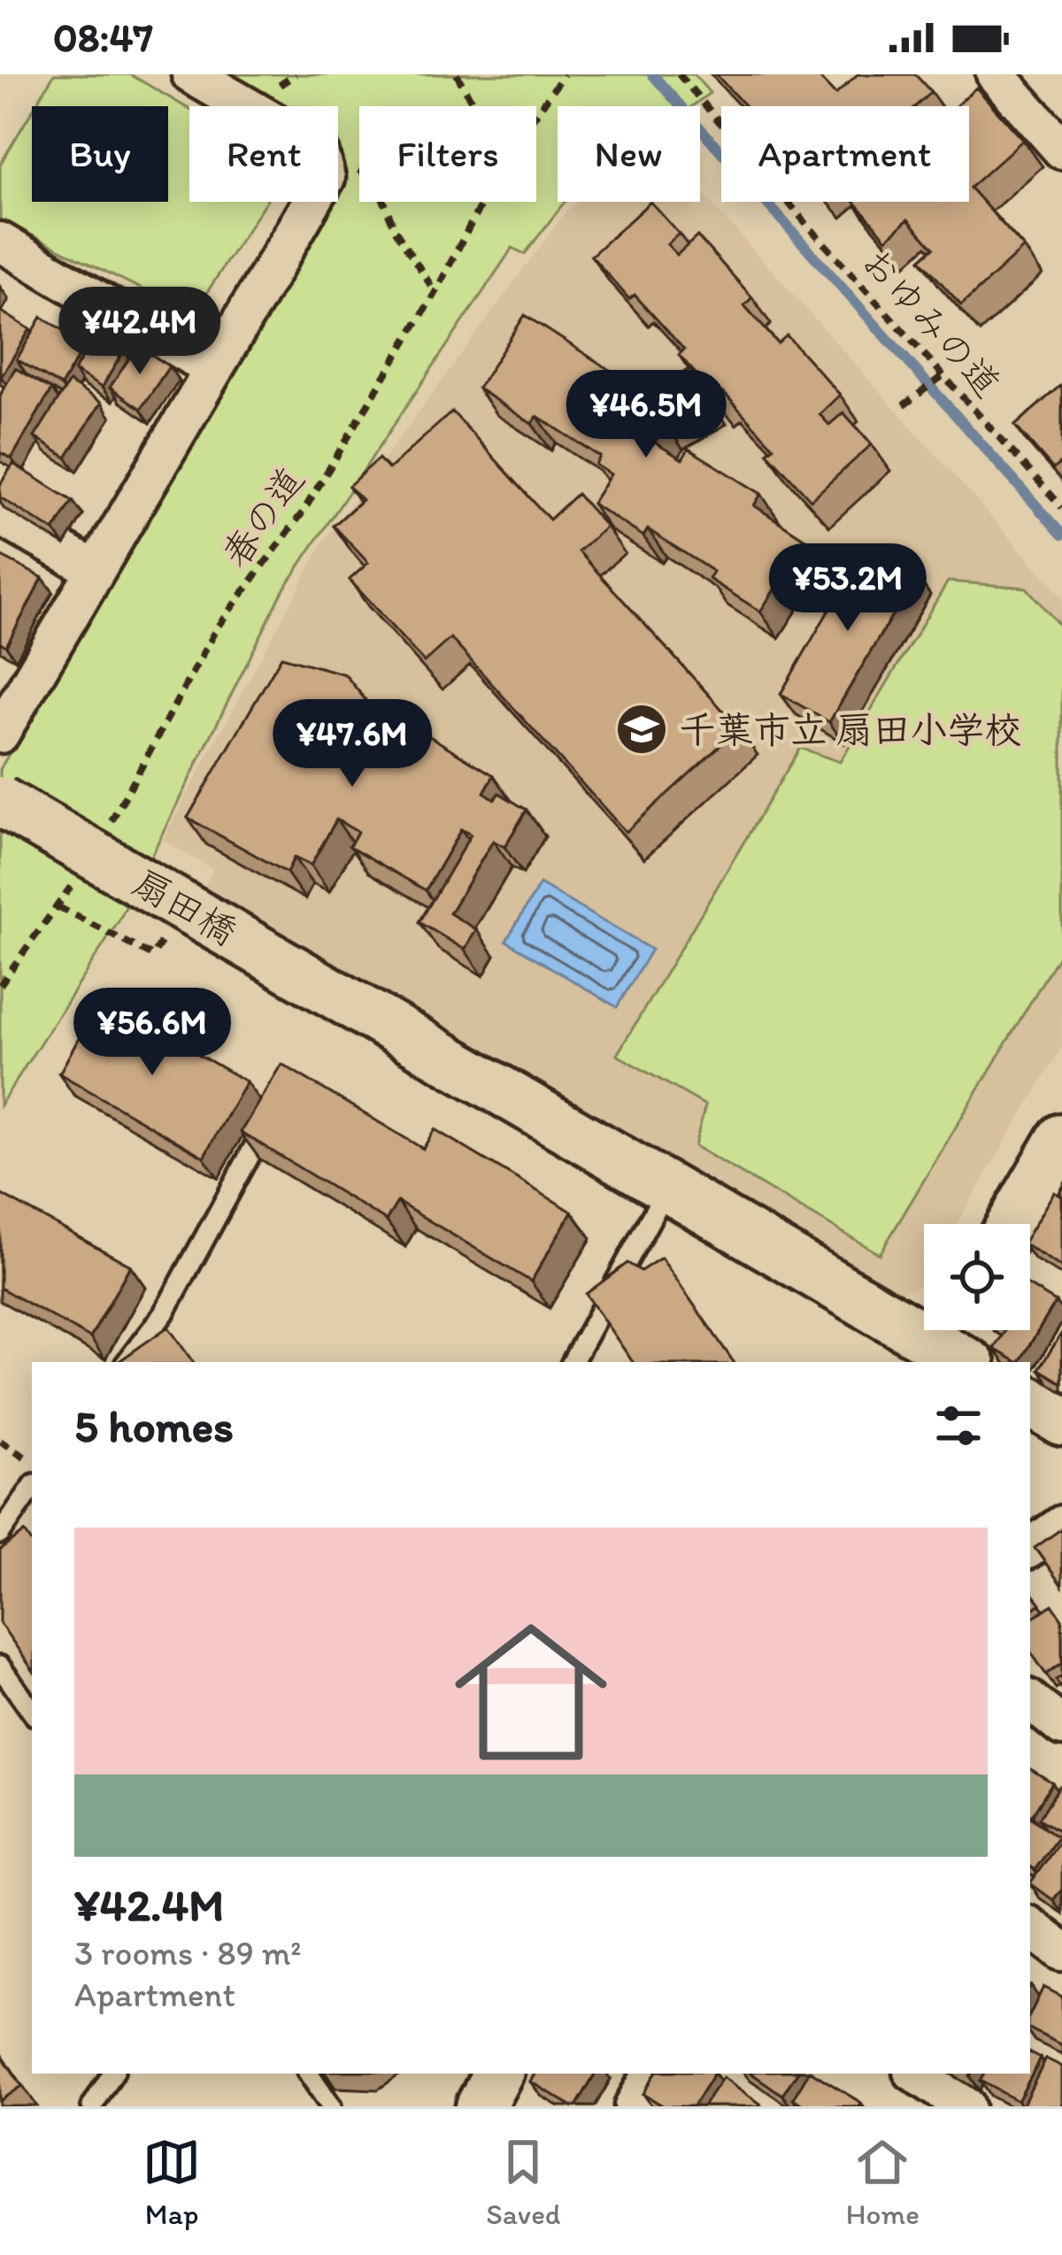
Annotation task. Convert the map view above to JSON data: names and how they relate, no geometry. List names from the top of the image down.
{
  "streets": {
    "street": ["扇田橋"],
    "path": ["おゆみの道", "春の道"]
  },
  "places": {
    "school or university": ["千葉市立 扇田小学校"]
  },
  "page": {
    "status": "08:47",
    "chip": [
      "Buy",
      "Rent",
      "Filters",
      "New",
      "Apartment"
    ],
    "price": [
      "¥42.4M",
      "¥46.5M",
      "¥53.2M",
      "¥47.6M",
      "¥56.6M"
    ],
    "heading": "5 homes",
    "list": [
      {
        "name": "¥42.4M",
        "note": "3 rooms · 89 m² · Apartment"
      }
    ],
    "tabs": ["Map", "Saved", "Home"]
  }
}
